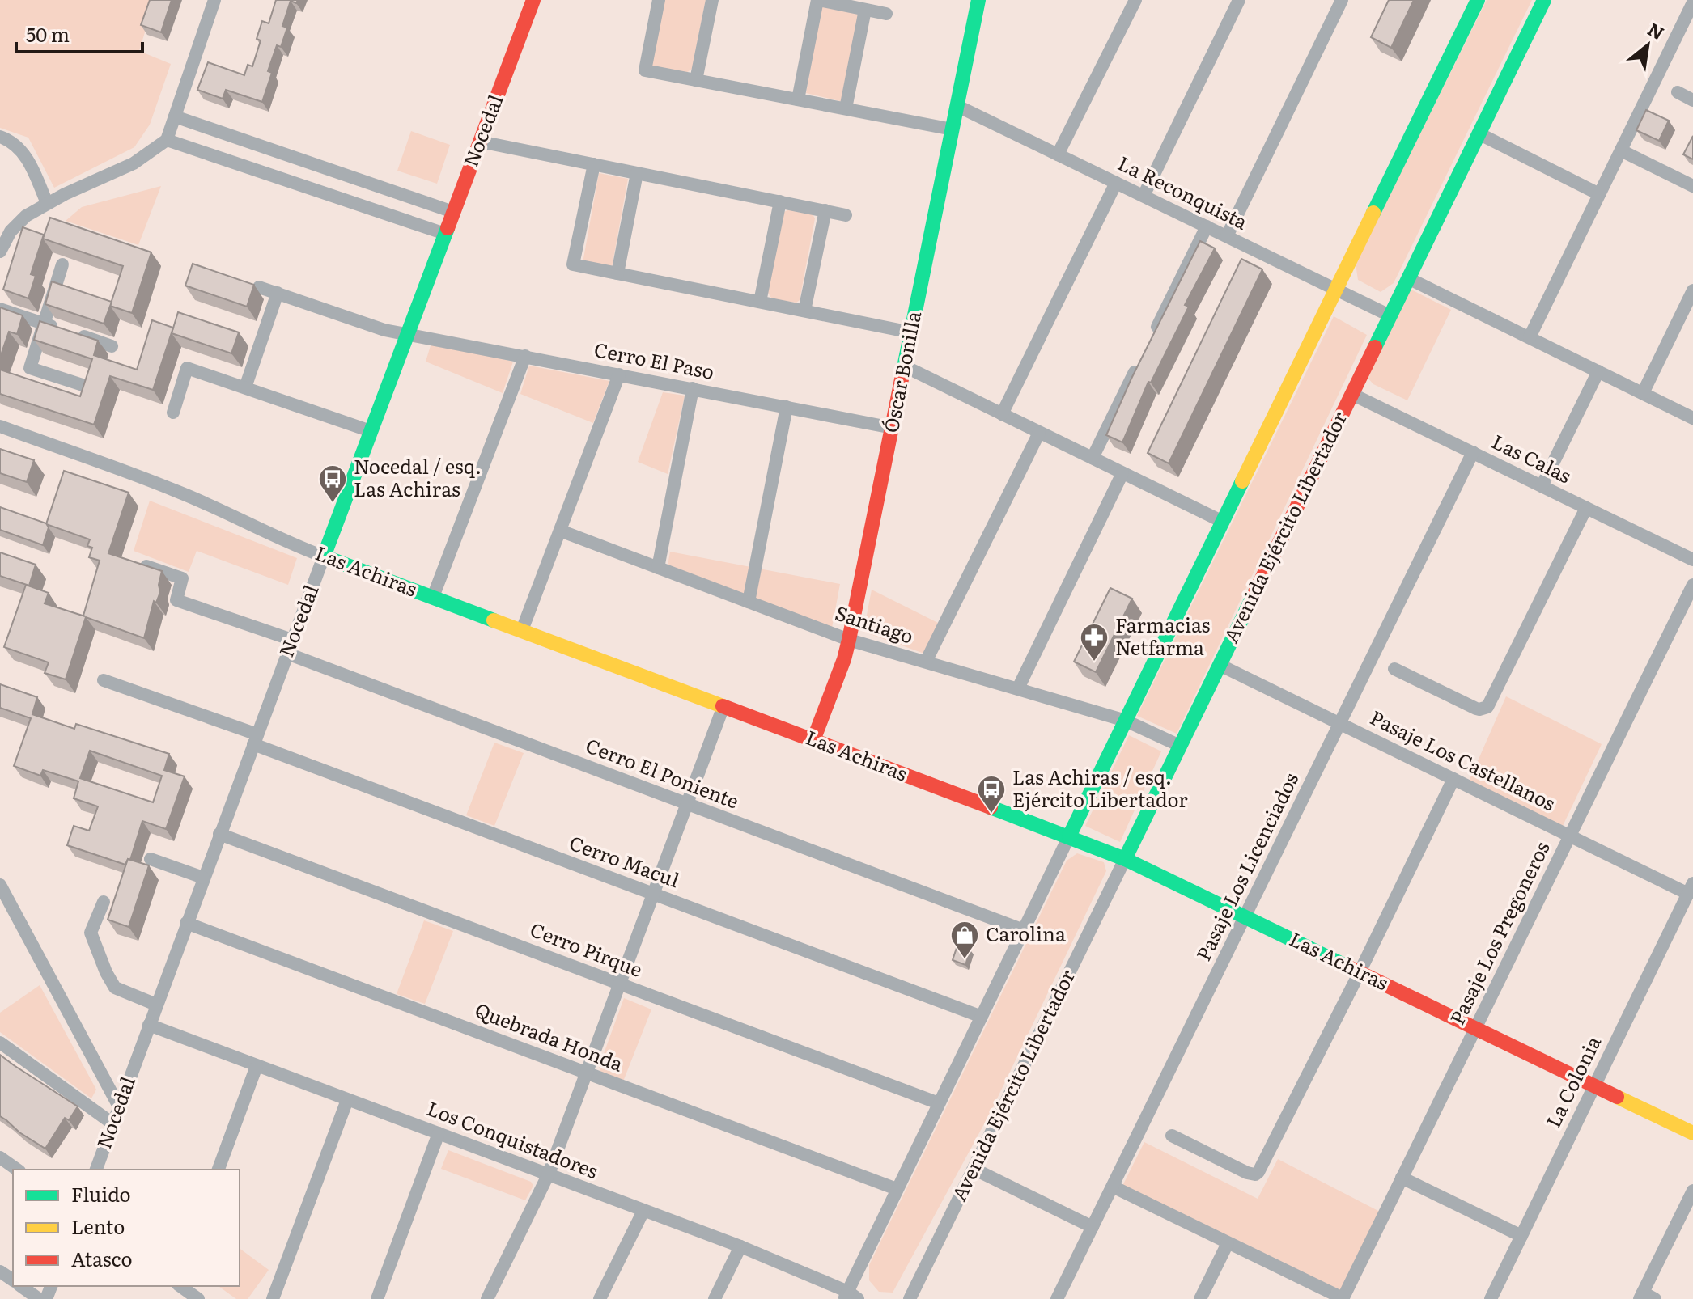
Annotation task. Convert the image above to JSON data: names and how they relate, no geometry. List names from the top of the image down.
{
  "streets": {
    "street": [
      "Nocedal",
      "La Reconquista",
      "Cerro El Paso",
      "Óscar Bonilla",
      "Las Calas",
      "Avenida Ejército Libertador",
      "Las Achiras",
      "Santiago",
      "Pasaje Los Castellanos",
      "Cerro El Poniente",
      "Cerro Macul",
      "Pasaje Los Licenciados",
      "Pasaje Los Pregoneros",
      "Cerro Pirque",
      "Quebrada Honda",
      "La Colonia",
      "Los Conquistadores"
    ]
  },
  "crossings": [
    ["Nocedal", "Cerro El Paso"],
    ["Nocedal", "Las Achiras"],
    ["Nocedal", "Cerro El Poniente"],
    ["Nocedal", "Cerro Macul"],
    ["Nocedal", "Cerro Pirque"],
    ["Nocedal", "Quebrada Honda"],
    ["Nocedal", "Los Conquistadores"],
    ["La Reconquista", "Óscar Bonilla"],
    ["La Reconquista", "Avenida Ejército Libertador"],
    ["Cerro El Paso", "Óscar Bonilla"],
    ["Óscar Bonilla", "Las Achiras"],
    ["Óscar Bonilla", "Santiago"],
    ["Las Calas", "Avenida Ejército Libertador"],
    ["Las Calas", "Pasaje Los Licenciados"],
    ["Avenida Ejército Libertador", "Las Achiras"],
    ["Avenida Ejército Libertador", "Santiago"],
    ["Avenida Ejército Libertador", "Pasaje Los Castellanos"],
    ["Las Achiras", "Pasaje Los Licenciados"],
    ["Las Achiras", "Pasaje Los Pregoneros"],
    ["Las Achiras", "La Colonia"],
    ["Pasaje Los Castellanos", "Pasaje Los Licenciados"],
    ["Pasaje Los Castellanos", "Pasaje Los Pregoneros"],
    ["Pasaje Los Castellanos", "La Colonia"]
  ],
  "places": {
    "bus stop": ["Nocedal / esq. Las Achiras", "Las Achiras / esq. Ejército Libertador"],
    "pharmacy": ["Farmacias Netfarma"],
    "shop": ["Carolina"]
  },
  "legend": ["Fluido", "Lento", "Atasco"],
  "scale_bar": "50 m",
  "north": "top right"
}
